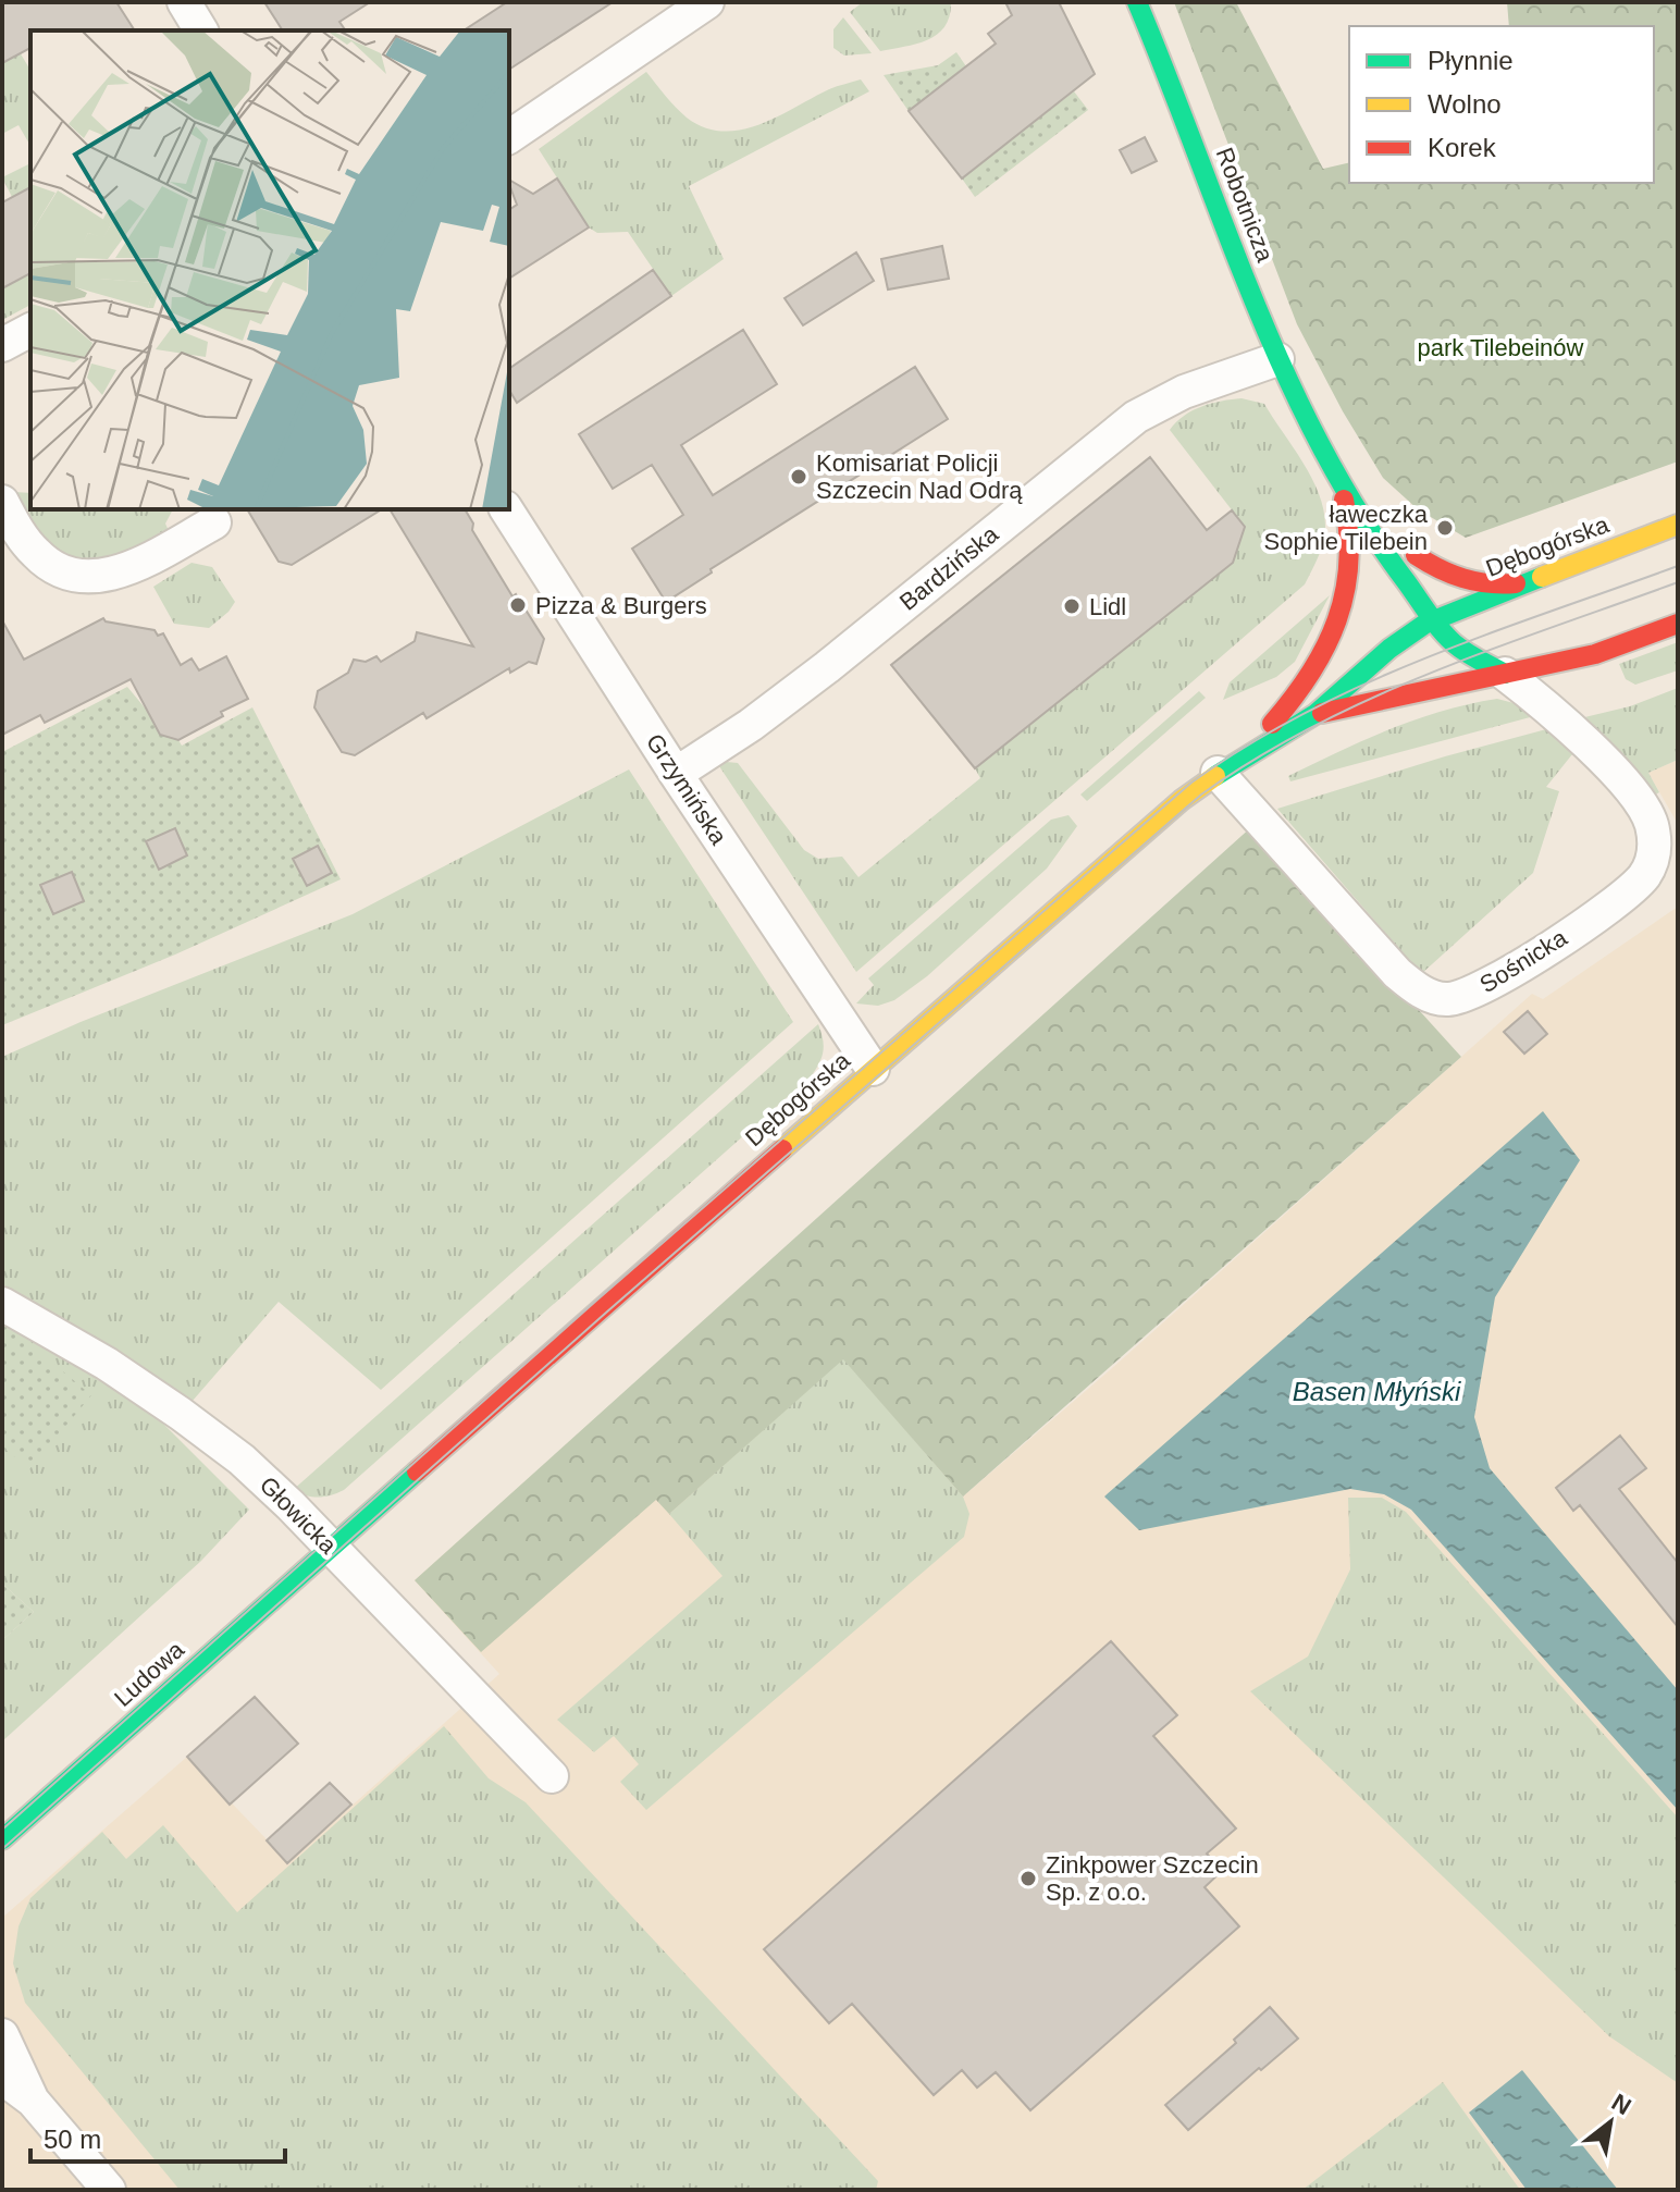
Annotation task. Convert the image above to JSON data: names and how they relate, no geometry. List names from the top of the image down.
{
  "streets": {
    "street": [
      "Robotnicza",
      "Dębogórska",
      "Bardzińska",
      "Grzymińska",
      "Sośnicka",
      "Głowicka",
      "Ludowa"
    ]
  },
  "crossings": [
    ["Robotnicza", "Dębogórska"],
    ["Robotnicza", "Bardzińska"],
    ["Robotnicza", "Sośnicka"],
    ["Dębogórska", "Grzymińska"],
    ["Dębogórska", "Sośnicka"],
    ["Dębogórska", "Głowicka"],
    ["Dębogórska", "Ludowa"],
    ["Bardzińska", "Grzymińska"],
    ["Głowicka", "Ludowa"]
  ],
  "water": ["Basen Młyński"],
  "parks": ["park Tilebeinów"],
  "places": [
    "Komisariat Policji Szczecin Nad Odrą",
    "ławeczka Sophie Tilebein",
    "Pizza & Burgers",
    "Lidl",
    "Zinkpower Szczecin Sp. z o.o."
  ],
  "legend": ["Płynnie", "Wolno", "Korek"],
  "scale_bar": "50 m",
  "north": "top right"
}
